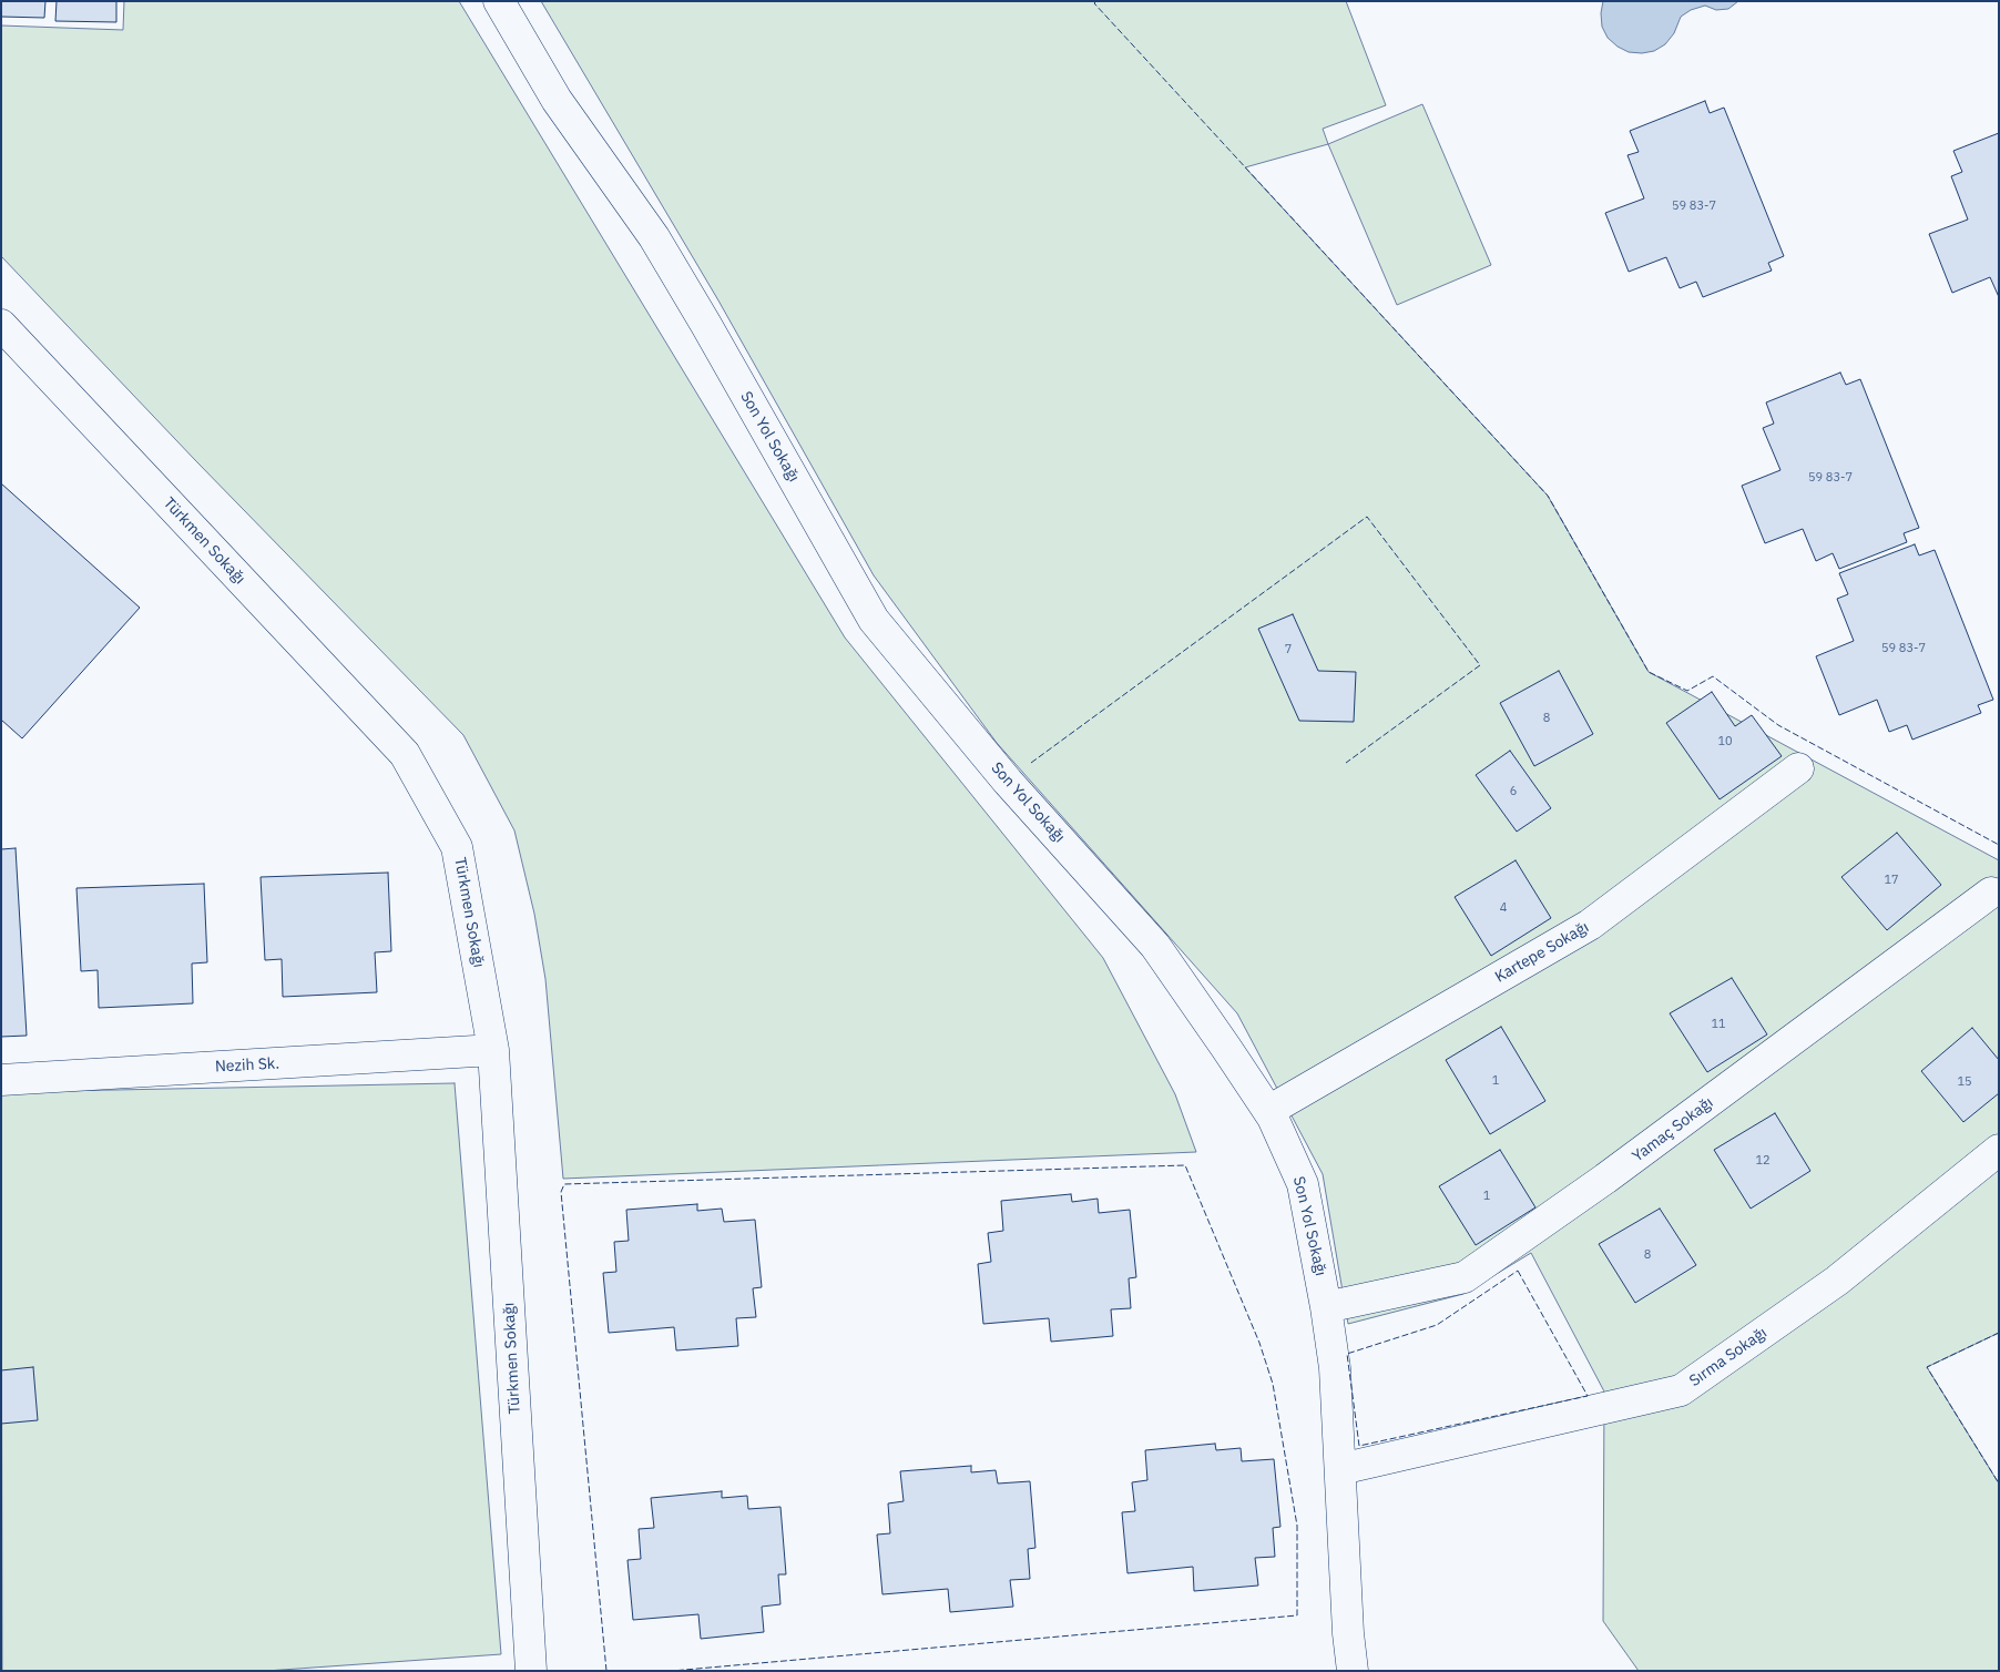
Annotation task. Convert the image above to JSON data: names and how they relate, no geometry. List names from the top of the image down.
{
  "streets": {
    "street": [
      "Son Yol Sokağı",
      "Türkmen Sokağı",
      "Kartepe Sokağı",
      "Nezih Sk.",
      "Yamaç Sokağı",
      "Sırma Sokağı"
    ]
  },
  "crossings": [
    ["Son Yol Sokağı", "Kartepe Sokağı"],
    ["Son Yol Sokağı", "Yamaç Sokağı"],
    ["Son Yol Sokağı", "Sırma Sokağı"],
    ["Türkmen Sokağı", "Nezih Sk."]
  ],
  "house_numbers": [
    "59 83-7",
    "59 83-7",
    "59 83-7",
    "7",
    "8",
    "10",
    "6",
    "17",
    "4",
    "11",
    "1",
    "15",
    "12",
    "1",
    "8"
  ]
}
